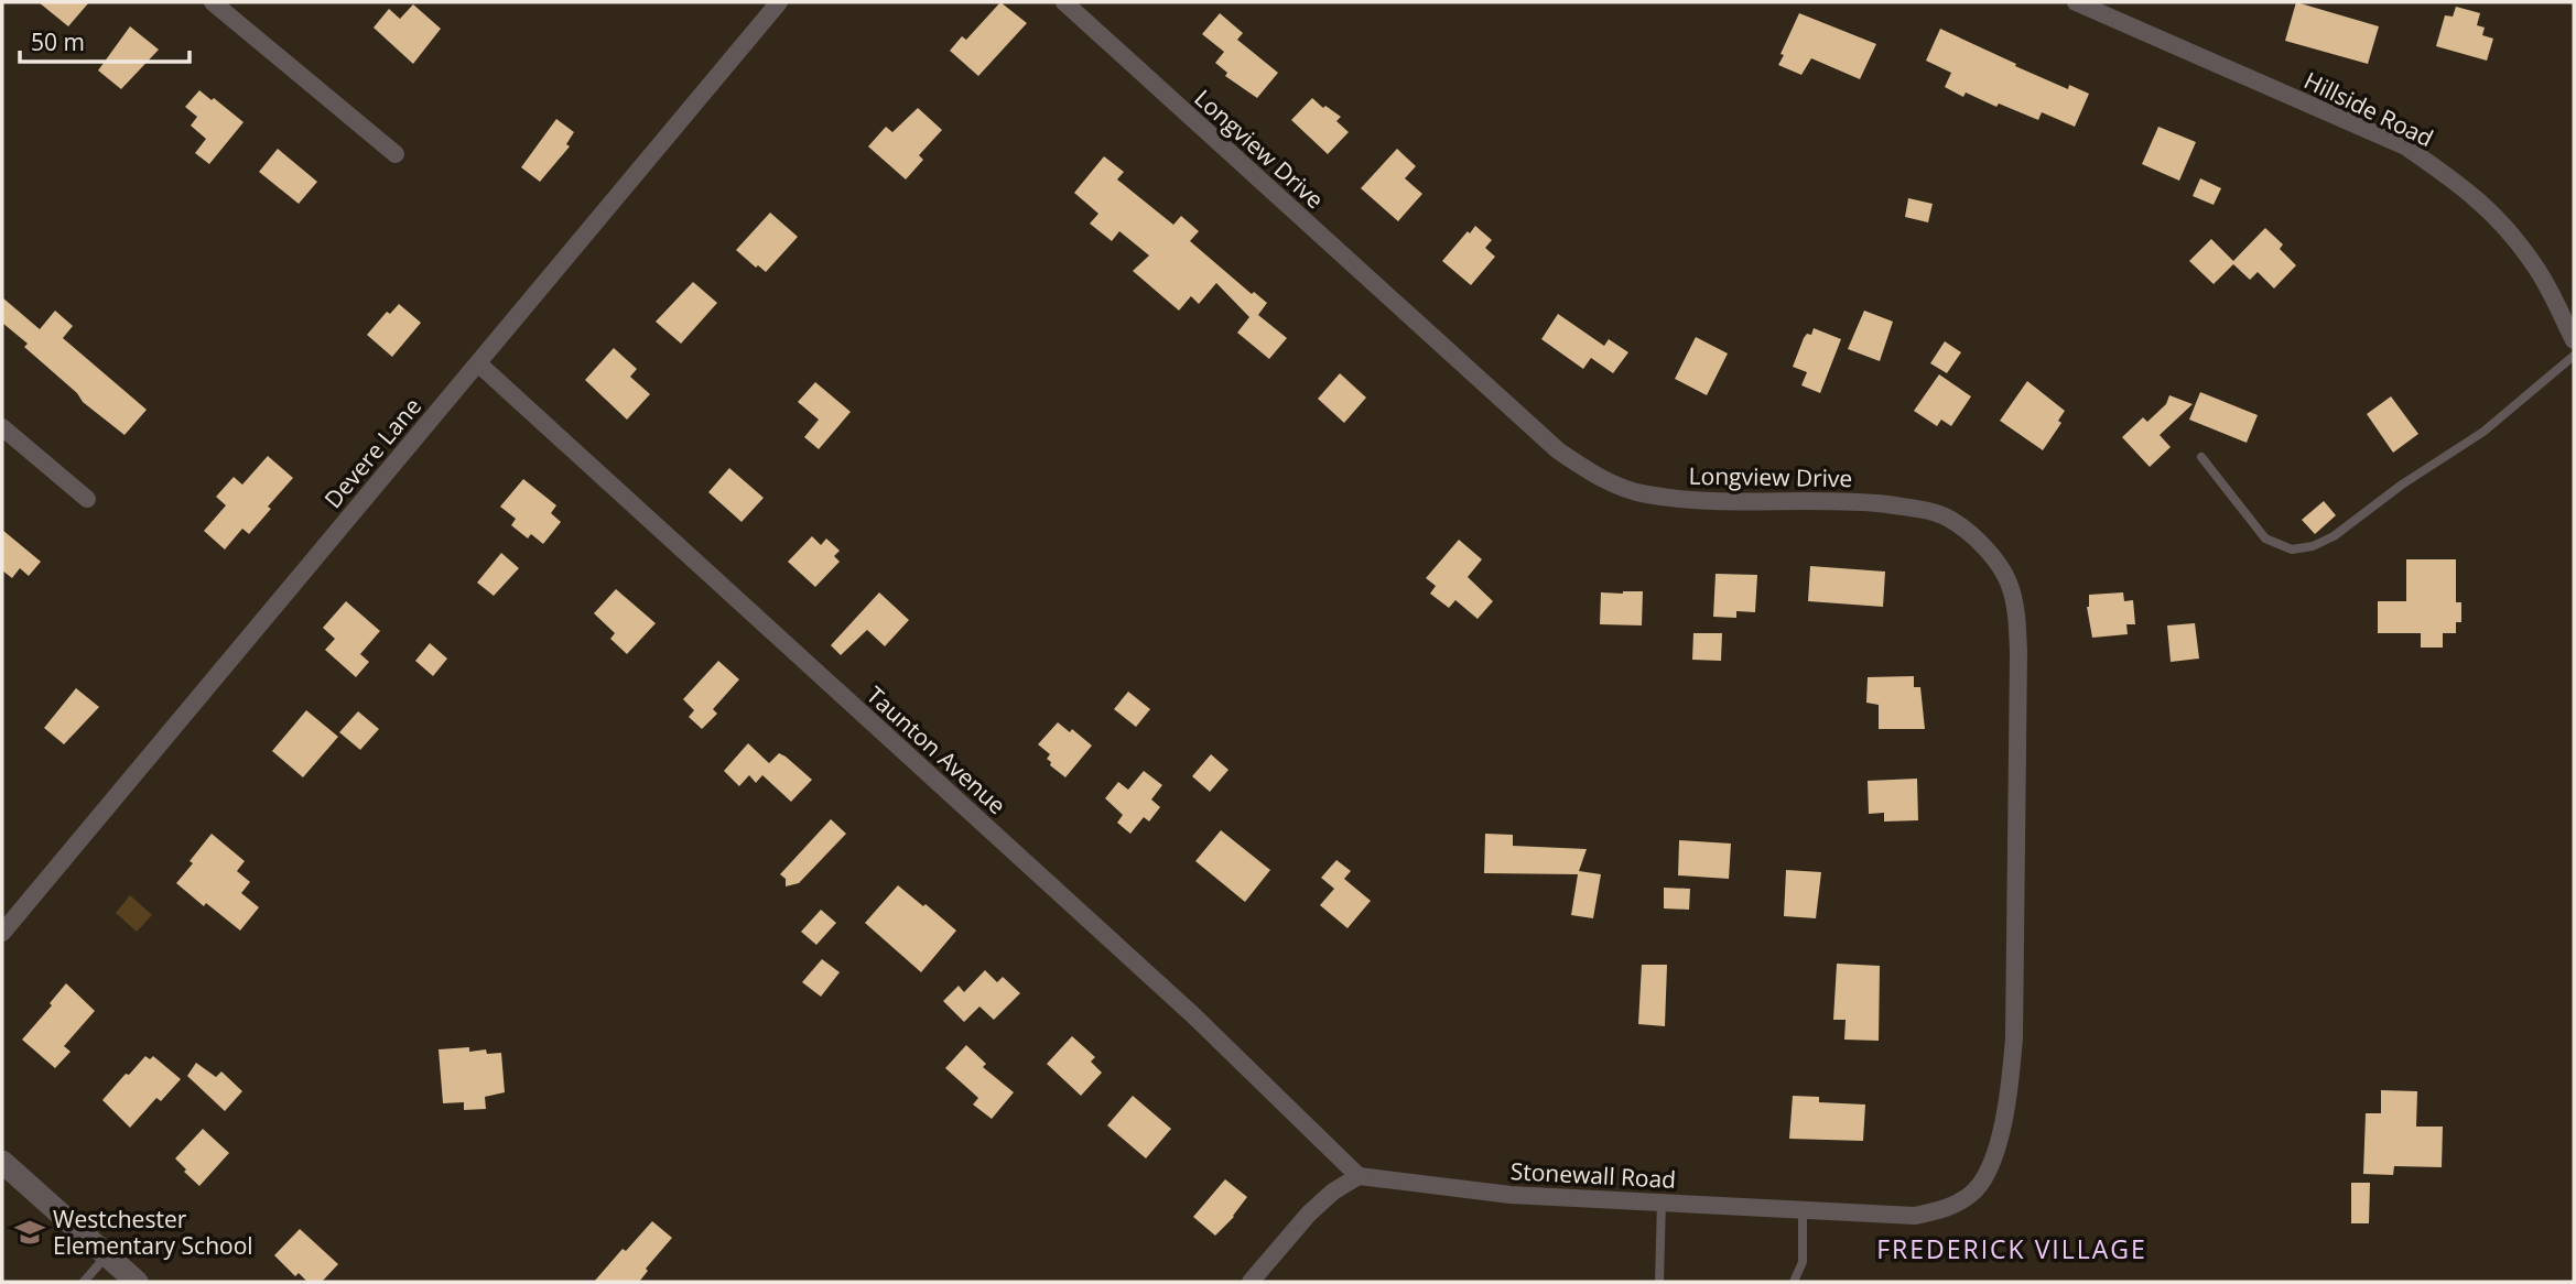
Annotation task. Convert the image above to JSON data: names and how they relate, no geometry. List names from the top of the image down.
{
  "streets": {
    "street": [
      "Hillside Road",
      "Longview Drive",
      "Devere Lane",
      "Taunton Avenue",
      "Stonewall Road"
    ]
  },
  "crossings": [
    ["Longview Drive", "Stonewall Road"],
    ["Devere Lane", "Taunton Avenue"],
    ["Taunton Avenue", "Stonewall Road"]
  ],
  "districts": ["FREDERICK VILLAGE"],
  "places": {
    "school or university": ["Westchester Elementary School"]
  },
  "scale_bar": "50 m"
}
